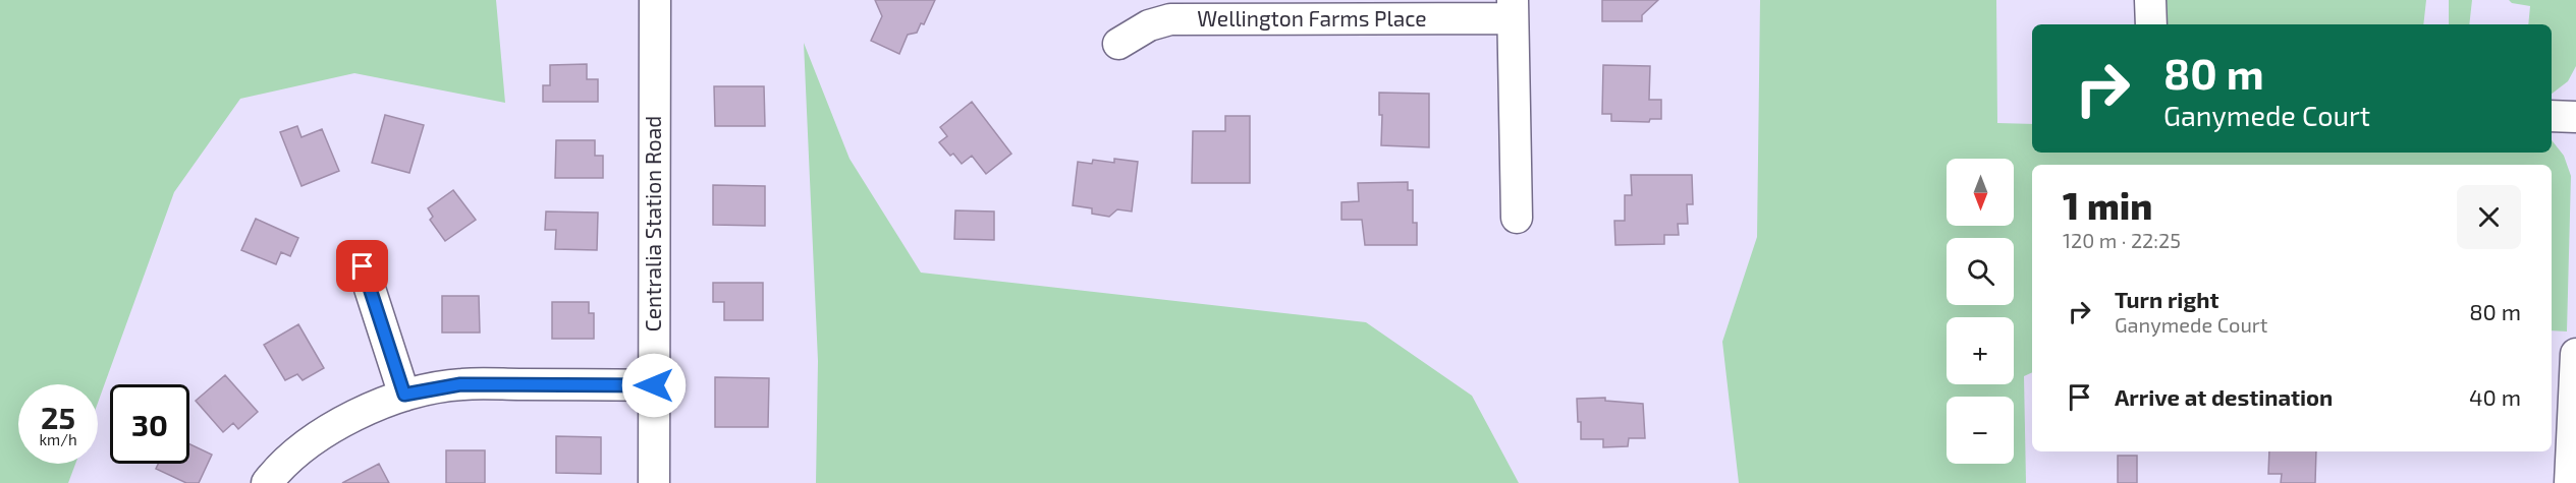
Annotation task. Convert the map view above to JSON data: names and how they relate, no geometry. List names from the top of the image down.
{
  "streets": {
    "street": ["Wellington Farms Place", "Centralia Station Road"]
  },
  "north": "bottom",
  "page": {
    "turn": ["80 m", "Ganymede Court"],
    "map_buttons": ["+", "−"],
    "heading": ["1 min", "120 m · 22:25"],
    "list": [
      {
        "name": "Turn right",
        "note": "Ganymede Court",
        "value": "80 m"
      },
      {
        "name": "Arrive at destination",
        "value": "40 m"
      }
    ],
    "speed": "25 km/h",
    "limit": "30"
  }
}
